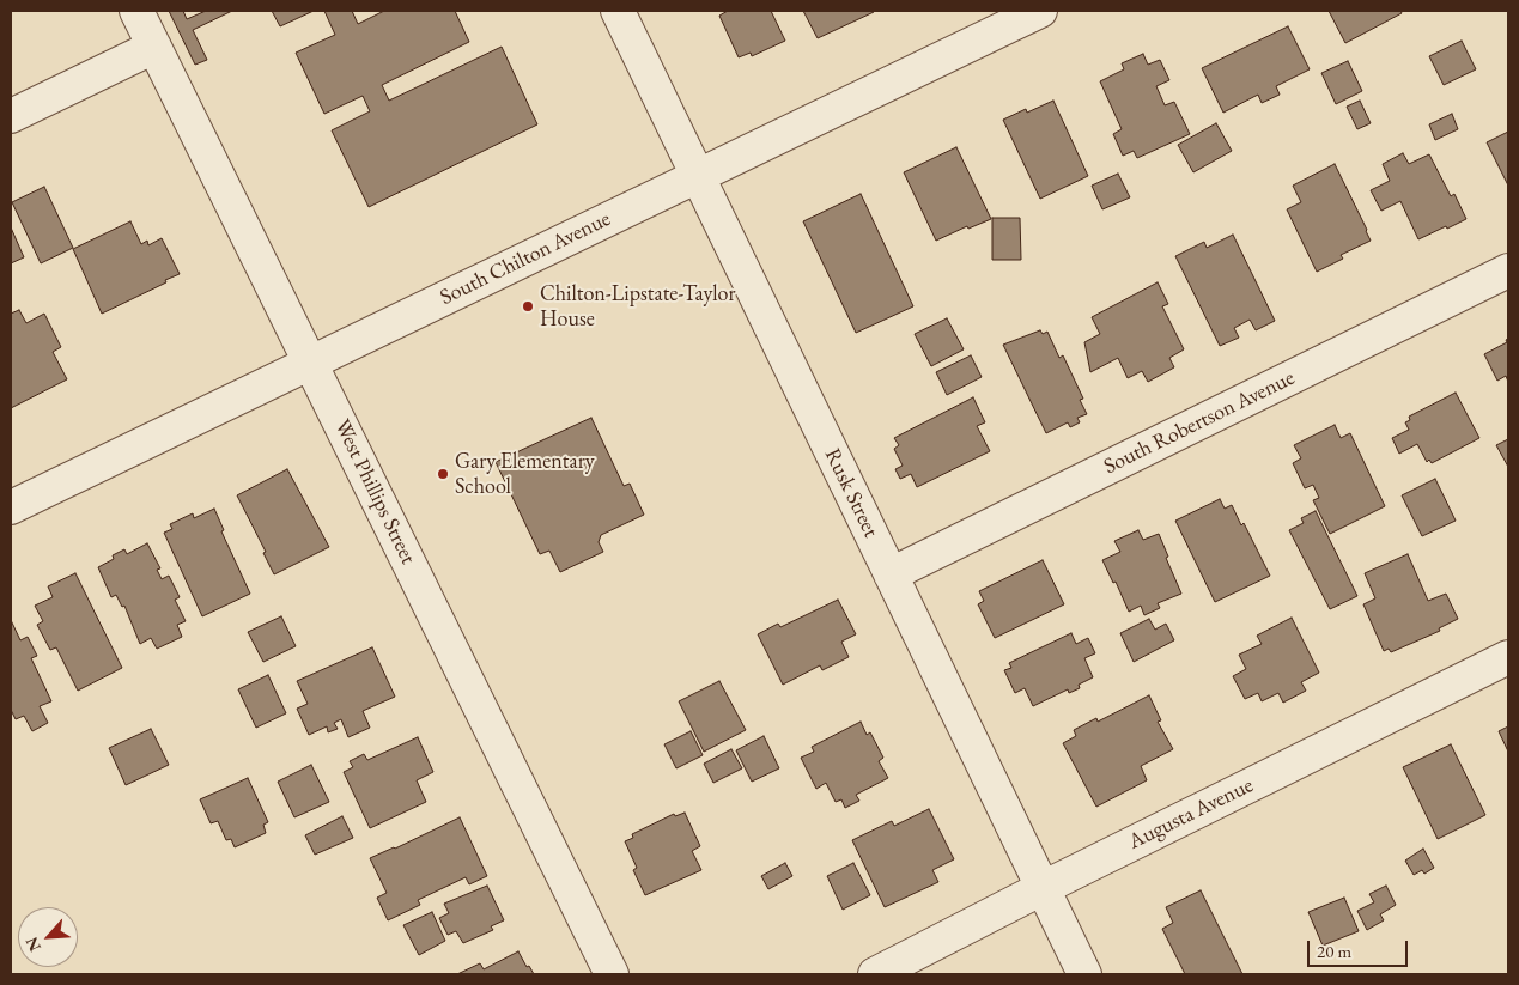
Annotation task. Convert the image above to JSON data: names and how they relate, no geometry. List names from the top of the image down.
{
  "streets": {
    "street": [
      "South Chilton Avenue",
      "South Robertson Avenue",
      "West Phillips Street",
      "Rusk Street",
      "Augusta Avenue"
    ]
  },
  "crossings": [
    ["South Chilton Avenue", "West Phillips Street"],
    ["South Chilton Avenue", "Rusk Street"],
    ["South Robertson Avenue", "Rusk Street"],
    ["Rusk Street", "Augusta Avenue"]
  ],
  "places": ["Chilton-Lipstate-Taylor House", "Gary Elementary School"],
  "scale_bar": "20 m",
  "north": "bottom left"
}
